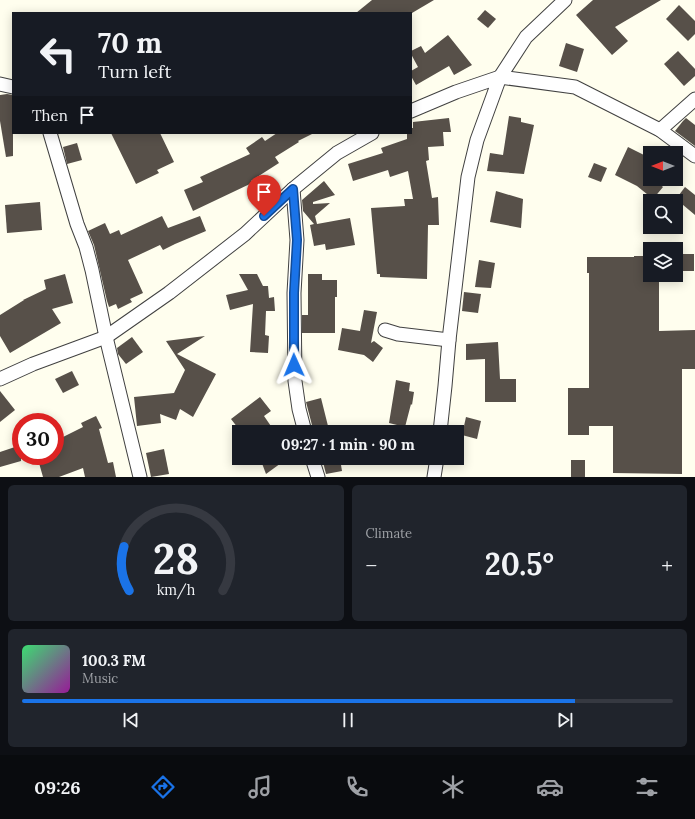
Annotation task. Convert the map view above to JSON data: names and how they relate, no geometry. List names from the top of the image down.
{
  "north": "left",
  "page": {
    "turn": ["70 m", "Turn left"],
    "then": "Then",
    "limit": "30",
    "trip": "09:27 · 1 min · 90 m",
    "tile": "Climate",
    "heat": ["−", "20.5°", "+"],
    "song": ["100.3 FM", "Music"],
    "tabs": "09:26",
    "gauge": ["28", "km/h"]
  }
}
